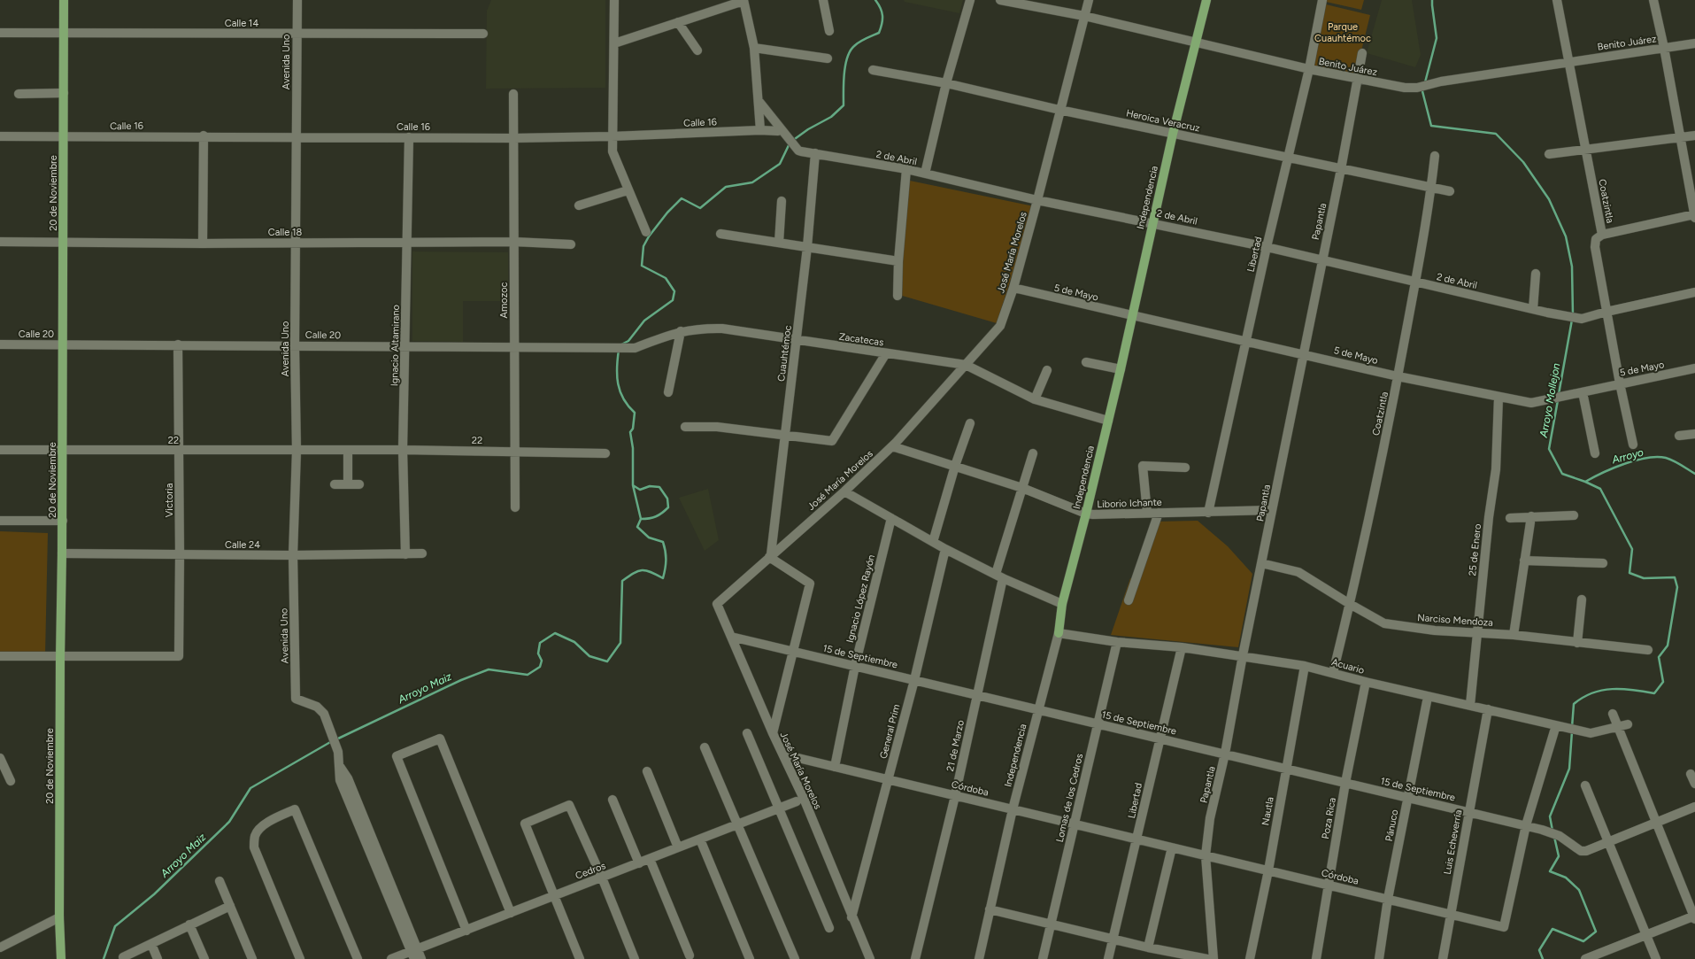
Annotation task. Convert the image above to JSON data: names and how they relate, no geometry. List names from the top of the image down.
{
  "streets": {
    "main road": ["20 de Noviembre", "Independencia"],
    "street": [
      "Calle 14",
      "Benito Juárez",
      "Avenida Uno",
      "Heroica Veracruz",
      "Calle 16",
      "2 de Abril",
      "Coatzintla",
      "Papantla",
      "Calle 18",
      "José María Morelos",
      "Libertad",
      "5 de Mayo",
      "Amozoc",
      "Calle 20",
      "Zacatecas",
      "Ignacio Altamirano",
      "Cuauhtémoc",
      "22",
      "Victoria",
      "Liborio Ichante",
      "Calle 24",
      "25 de Enero",
      "Ignacio López Rayón",
      "Narciso Mendoza",
      "15 de Septiembre",
      "Acuario",
      "General Prim",
      "21 de Marzo",
      "Córdoba",
      "Lomas de los Cedros",
      "Nautla",
      "Poza Rica",
      "Pánuco",
      "Luis Echeverría",
      "Cedros"
    ]
  },
  "crossings": [
    ["Calle 14", "Avenida Uno"],
    ["Calle 14", "20 de Noviembre"],
    ["Benito Juárez", "Independencia"],
    ["Benito Juárez", "Coatzintla"],
    ["Benito Juárez", "Papantla"],
    ["Benito Juárez", "José María Morelos"],
    ["Benito Juárez", "Libertad"],
    ["Avenida Uno", "Calle 16"],
    ["Avenida Uno", "Calle 18"],
    ["Avenida Uno", "Calle 20"],
    ["Avenida Uno", "22"],
    ["Avenida Uno", "Calle 24"],
    ["Avenida Uno", "Cedros"],
    ["Heroica Veracruz", "Independencia"],
    ["Heroica Veracruz", "Coatzintla"],
    ["Heroica Veracruz", "Papantla"],
    ["Heroica Veracruz", "José María Morelos"],
    ["Heroica Veracruz", "Libertad"],
    ["Calle 16", "20 de Noviembre"],
    ["Calle 16", "Amozoc"],
    ["Calle 16", "Ignacio Altamirano"],
    ["2 de Abril", "Independencia"],
    ["2 de Abril", "Coatzintla"],
    ["2 de Abril", "Papantla"],
    ["2 de Abril", "José María Morelos"],
    ["2 de Abril", "Libertad"],
    ["2 de Abril", "Cuauhtémoc"],
    ["20 de Noviembre", "Calle 18"],
    ["20 de Noviembre", "Calle 20"],
    ["20 de Noviembre", "22"],
    ["20 de Noviembre", "Victoria"],
    ["20 de Noviembre", "Calle 24"],
    ["Independencia", "5 de Mayo"],
    ["Independencia", "Zacatecas"],
    ["Independencia", "Liborio Ichante"],
    ["Independencia", "15 de Septiembre"],
    ["Independencia", "Acuario"],
    ["Independencia", "Córdoba"],
    ["Coatzintla", "5 de Mayo"],
    ["Coatzintla", "Narciso Mendoza"],
    ["Coatzintla", "Acuario"],
    ["Papantla", "5 de Mayo"],
    ["Papantla", "Liborio Ichante"],
    ["Papantla", "Narciso Mendoza"],
    ["Papantla", "15 de Septiembre"],
    ["Papantla", "Acuario"],
    ["Papantla", "Córdoba"],
    ["Calle 18", "Amozoc"],
    ["Calle 18", "Ignacio Altamirano"],
    ["José María Morelos", "5 de Mayo"],
    ["José María Morelos", "Zacatecas"],
    ["José María Morelos", "Cuauhtémoc"],
    ["José María Morelos", "Liborio Ichante"],
    ["José María Morelos", "15 de Septiembre"],
    ["José María Morelos", "General Prim"],
    ["José María Morelos", "Córdoba"],
    ["Libertad", "5 de Mayo"],
    ["Libertad", "Liborio Ichante"],
    ["Libertad", "15 de Septiembre"],
    ["Libertad", "Acuario"],
    ["Libertad", "Córdoba"],
    ["5 de Mayo", "25 de Enero"],
    ["Amozoc", "Calle 20"],
    ["Amozoc", "22"],
    ["Calle 20", "Zacatecas"],
    ["Calle 20", "Ignacio Altamirano"],
    ["Calle 20", "Victoria"],
    ["Zacatecas", "Cuauhtémoc"],
    ["Ignacio Altamirano", "22"],
    ["Ignacio Altamirano", "Calle 24"],
    ["22", "Victoria"],
    ["Victoria", "Calle 24"],
    ["Liborio Ichante", "21 de Marzo"],
    ["25 de Enero", "Narciso Mendoza"],
    ["25 de Enero", "Acuario"],
    ["Ignacio López Rayón", "15 de Septiembre"],
    ["Ignacio López Rayón", "Córdoba"],
    ["15 de Septiembre", "General Prim"],
    ["15 de Septiembre", "21 de Marzo"],
    ["15 de Septiembre", "Córdoba"],
    ["15 de Septiembre", "Lomas de los Cedros"],
    ["15 de Septiembre", "Nautla"],
    ["15 de Septiembre", "Poza Rica"],
    ["15 de Septiembre", "Pánuco"],
    ["15 de Septiembre", "Luis Echeverría"],
    ["Acuario", "Lomas de los Cedros"],
    ["Acuario", "Nautla"],
    ["Acuario", "Poza Rica"],
    ["Acuario", "Pánuco"],
    ["Acuario", "Luis Echeverría"],
    ["General Prim", "Córdoba"],
    ["21 de Marzo", "Córdoba"],
    ["Córdoba", "Lomas de los Cedros"],
    ["Córdoba", "Nautla"],
    ["Córdoba", "Poza Rica"],
    ["Córdoba", "Pánuco"],
    ["Córdoba", "Luis Echeverría"]
  ],
  "water": ["Arroyo Mollejon", "Arroyo", "Arroyo Maiz"],
  "parks": ["Parque Cuauhtémoc"]
}
